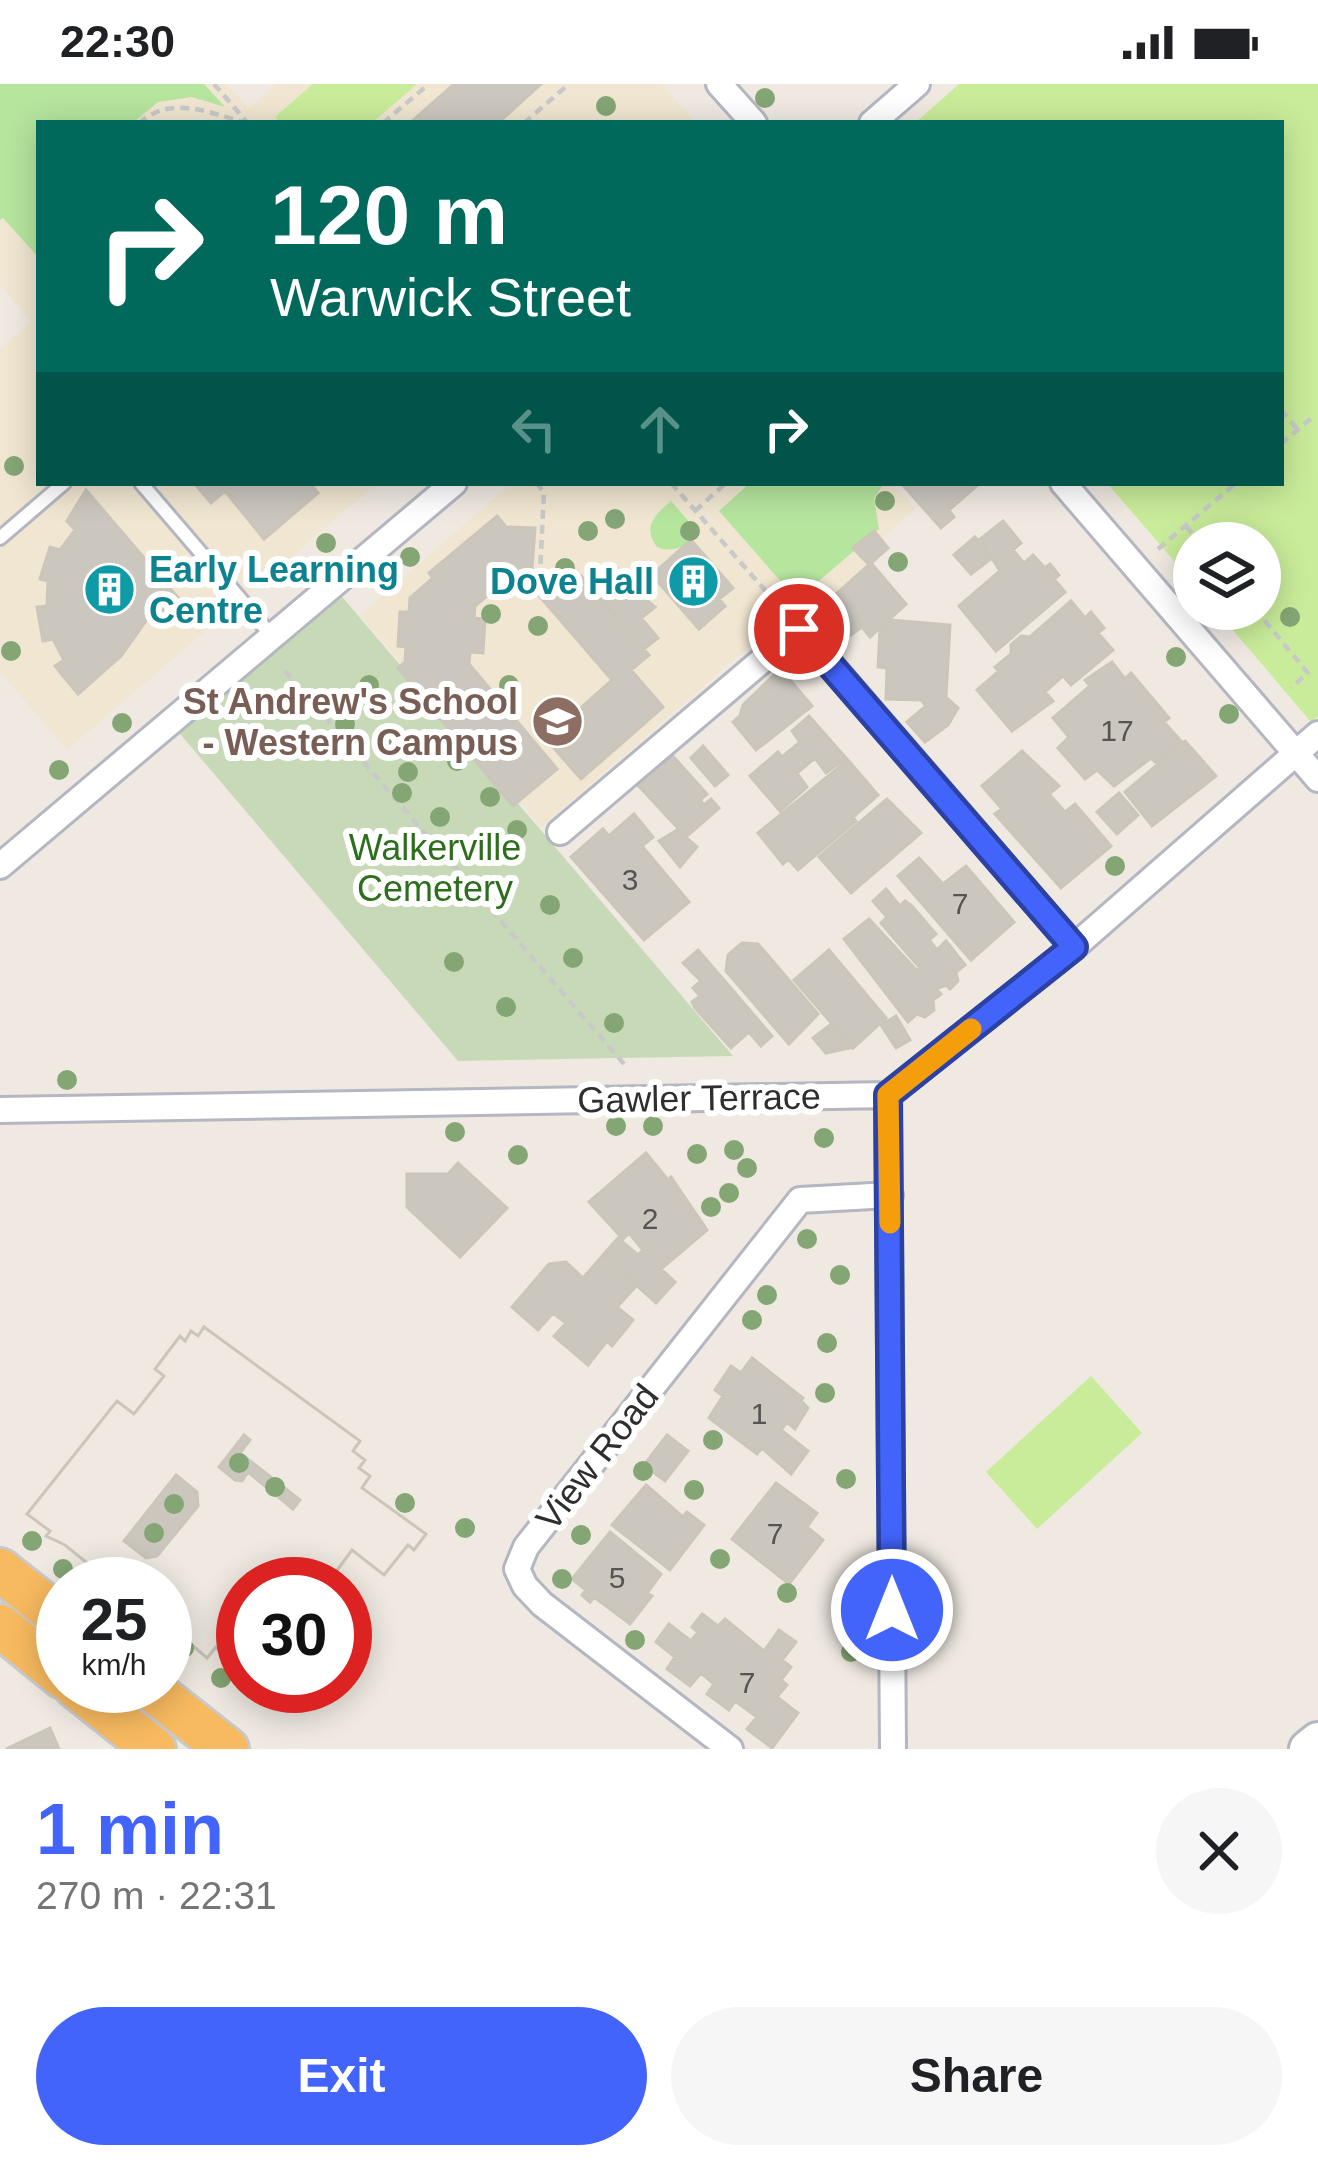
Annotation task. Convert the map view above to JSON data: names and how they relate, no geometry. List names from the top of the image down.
{
  "streets": {
    "street": ["Gawler Terrace", "View Road"]
  },
  "parks": ["Walkerville Cemetery"],
  "places": {
    "building": ["Dove Hall", "Early Learning Centre"],
    "school or university": ["St Andrew's School - Western Campus"]
  },
  "house_numbers": [
    "17",
    "3",
    "7",
    "2",
    "1",
    "7",
    "5",
    "7"
  ],
  "page": {
    "status": "22:30",
    "turn": ["120 m", "Warwick Street"],
    "speed": "25 km/h",
    "limit": "30",
    "heading": ["1 min", "270 m · 22:31"],
    "buttons": ["Exit", "Share"]
  }
}
